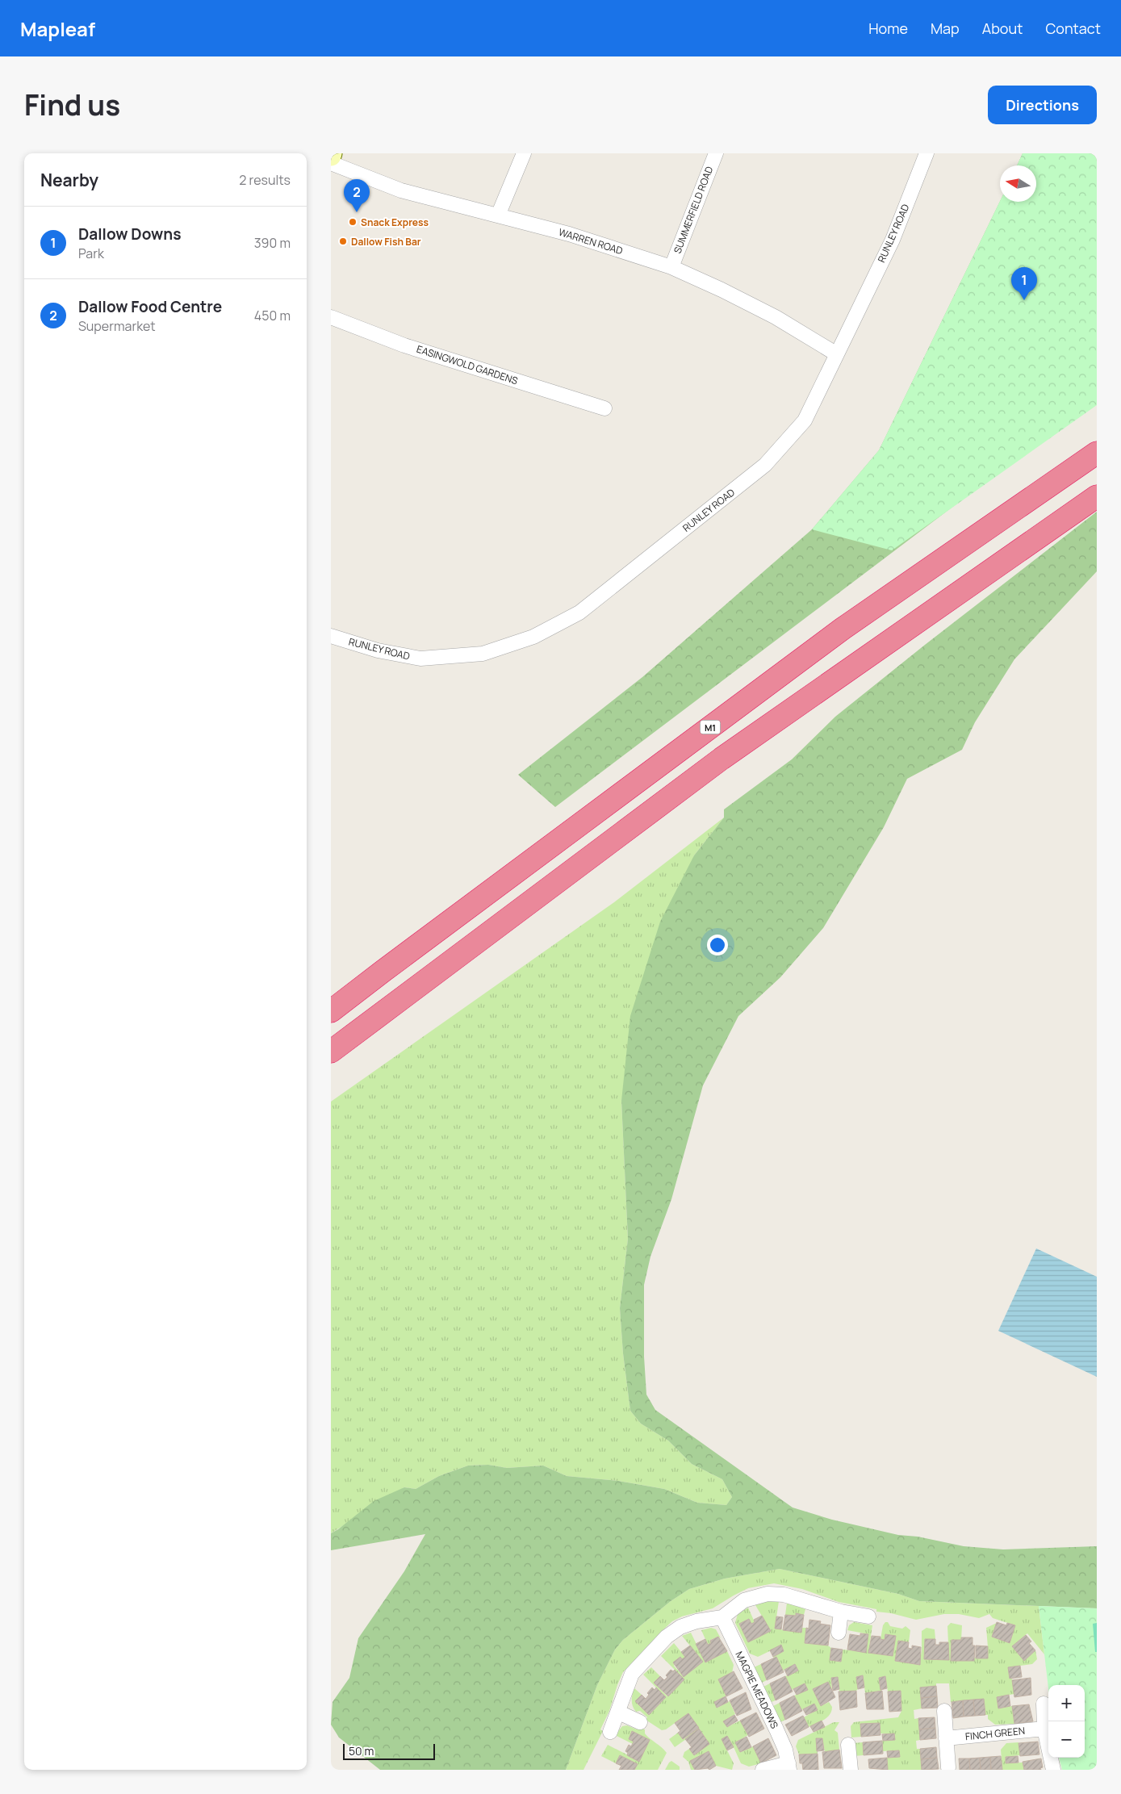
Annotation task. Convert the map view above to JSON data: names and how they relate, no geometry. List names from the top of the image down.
{
  "streets": {
    "highway": ["M1"],
    "street": [
      "SUMMERFIELD ROAD",
      "RUNLEY ROAD",
      "WARREN ROAD",
      "EASINGWOLD GARDENS",
      "MAGPIE MEADOWS",
      "FINCH GREEN"
    ]
  },
  "crossings": [
    ["SUMMERFIELD ROAD", "WARREN ROAD"],
    ["RUNLEY ROAD", "WARREN ROAD"]
  ],
  "places": ["Snack Express", "Dallow Fish Bar"],
  "scale_bar": "50 m",
  "north": "left",
  "page": {
    "header": "Mapleaf",
    "nav": [
      "Home",
      "Map",
      "About",
      "Contact"
    ],
    "title": "Find us",
    "buttons": "Directions",
    "heading": ["Nearby", "2 results"],
    "pins": ["2", "1"],
    "list": [
      {
        "mark": "1",
        "name": "Dallow Downs",
        "note": "Park",
        "value": "390 m"
      },
      {
        "mark": "2",
        "name": "Dallow Food Centre",
        "note": "Supermarket",
        "value": "450 m"
      }
    ],
    "map_buttons": ["+", "−"],
    "scale": "50 m"
  }
}
